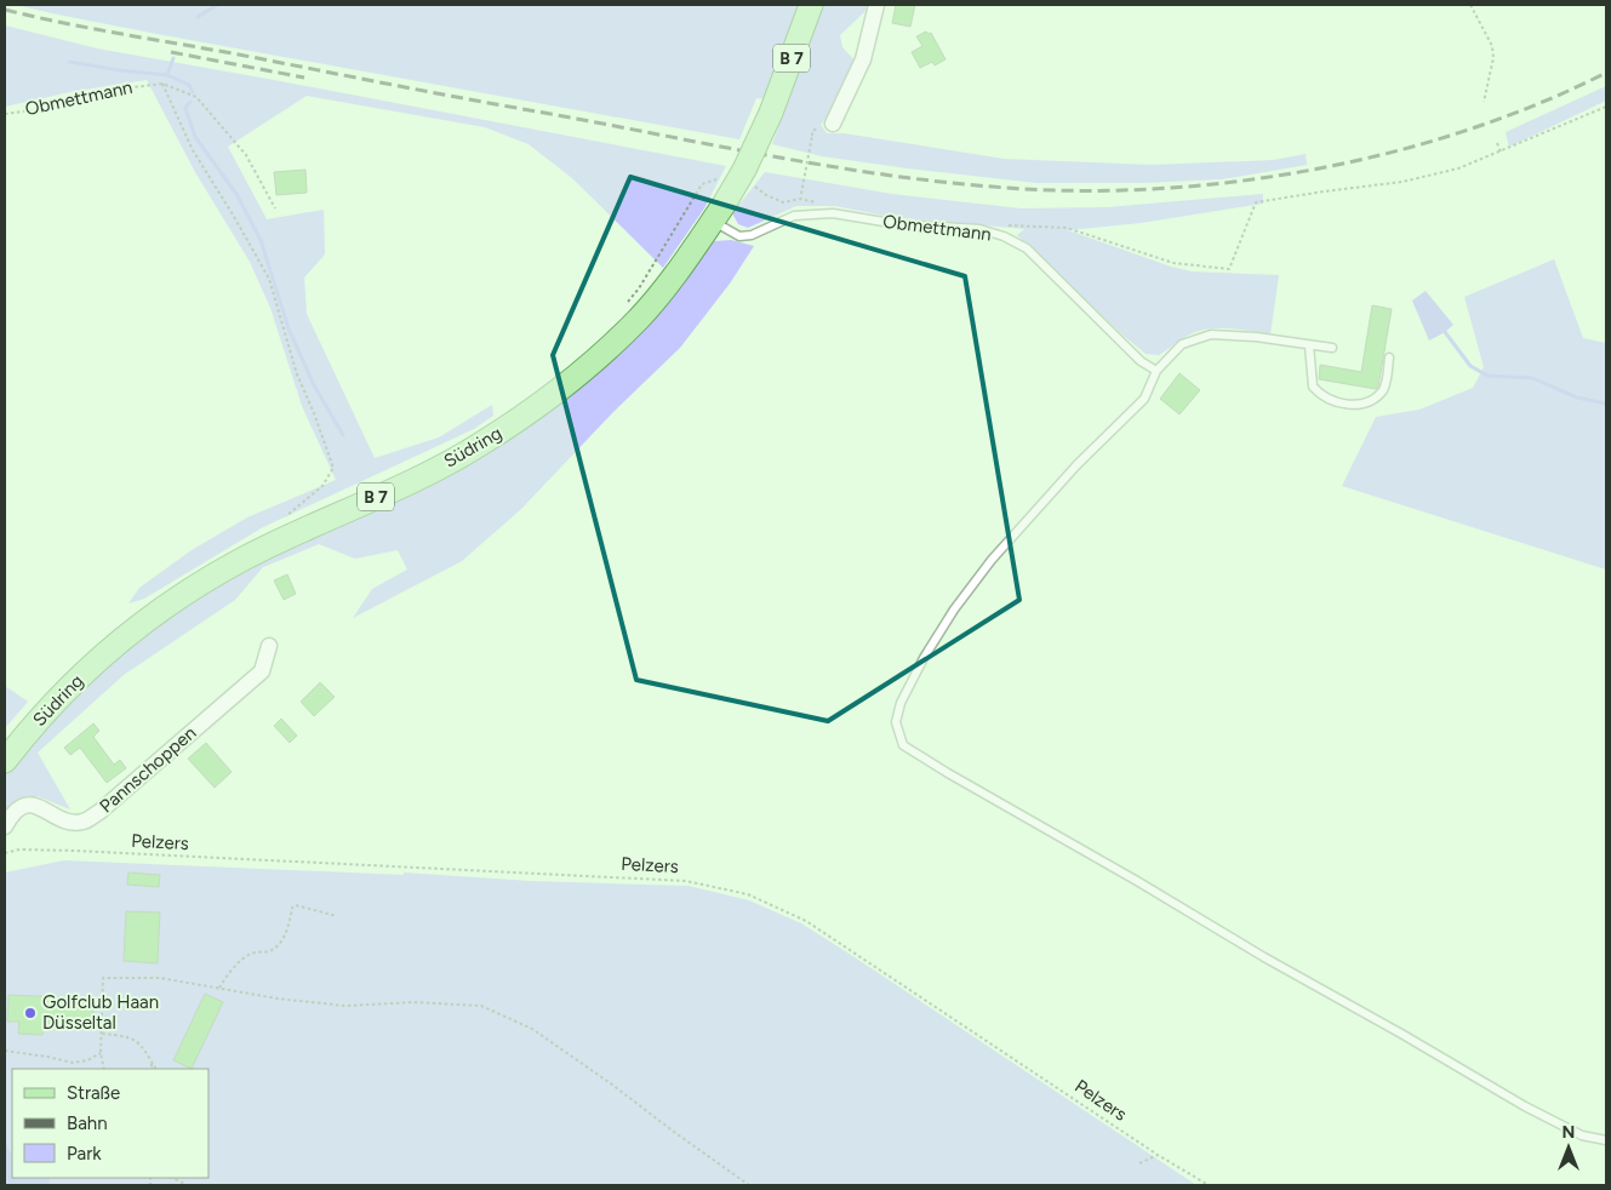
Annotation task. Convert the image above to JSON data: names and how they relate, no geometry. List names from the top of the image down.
{
  "streets": {
    "main road": ["B 7", "Südring"],
    "street": ["Pannschoppen"],
    "lane": ["Obmettmann"],
    "path": ["Pelzers"]
  },
  "crossings": [
    ["Obmettmann", "Südring"]
  ],
  "places": ["Golfclub Haan Düsseltal"],
  "legend": ["Straße", "Bahn", "Park"],
  "north": "top"
}
